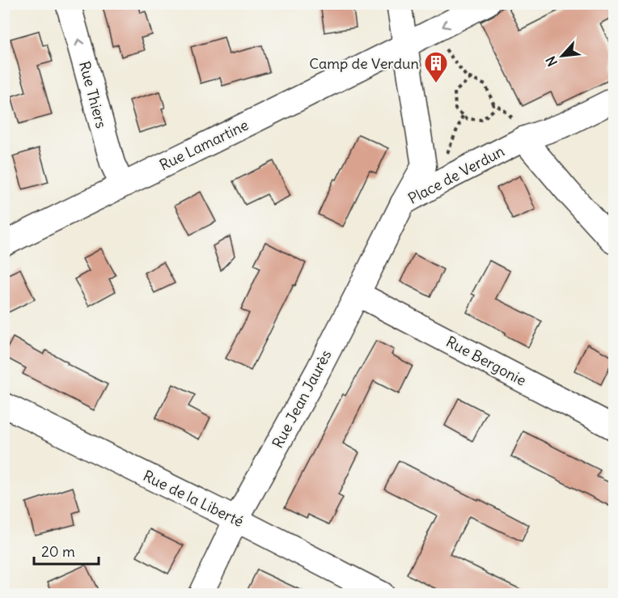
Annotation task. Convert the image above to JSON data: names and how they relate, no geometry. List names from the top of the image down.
{
  "streets": {
    "street": [
      "Rue Thiers",
      "Rue Lamartine",
      "Place de Verdun",
      "Rue Bergonie",
      "Rue Jean Jaurès",
      "Rue de la Liberté"
    ]
  },
  "crossings": [
    ["Rue Thiers", "Rue Lamartine"],
    ["Rue Lamartine", "Place de Verdun"],
    ["Place de Verdun", "Rue Jean Jaurès"],
    ["Rue Bergonie", "Rue Jean Jaurès"],
    ["Rue Jean Jaurès", "Rue de la Liberté"]
  ],
  "one_way": ["Rue Thiers"],
  "places": {
    "building": ["Camp de Verdun"]
  },
  "scale_bar": "20 m",
  "north": "bottom left"
}
